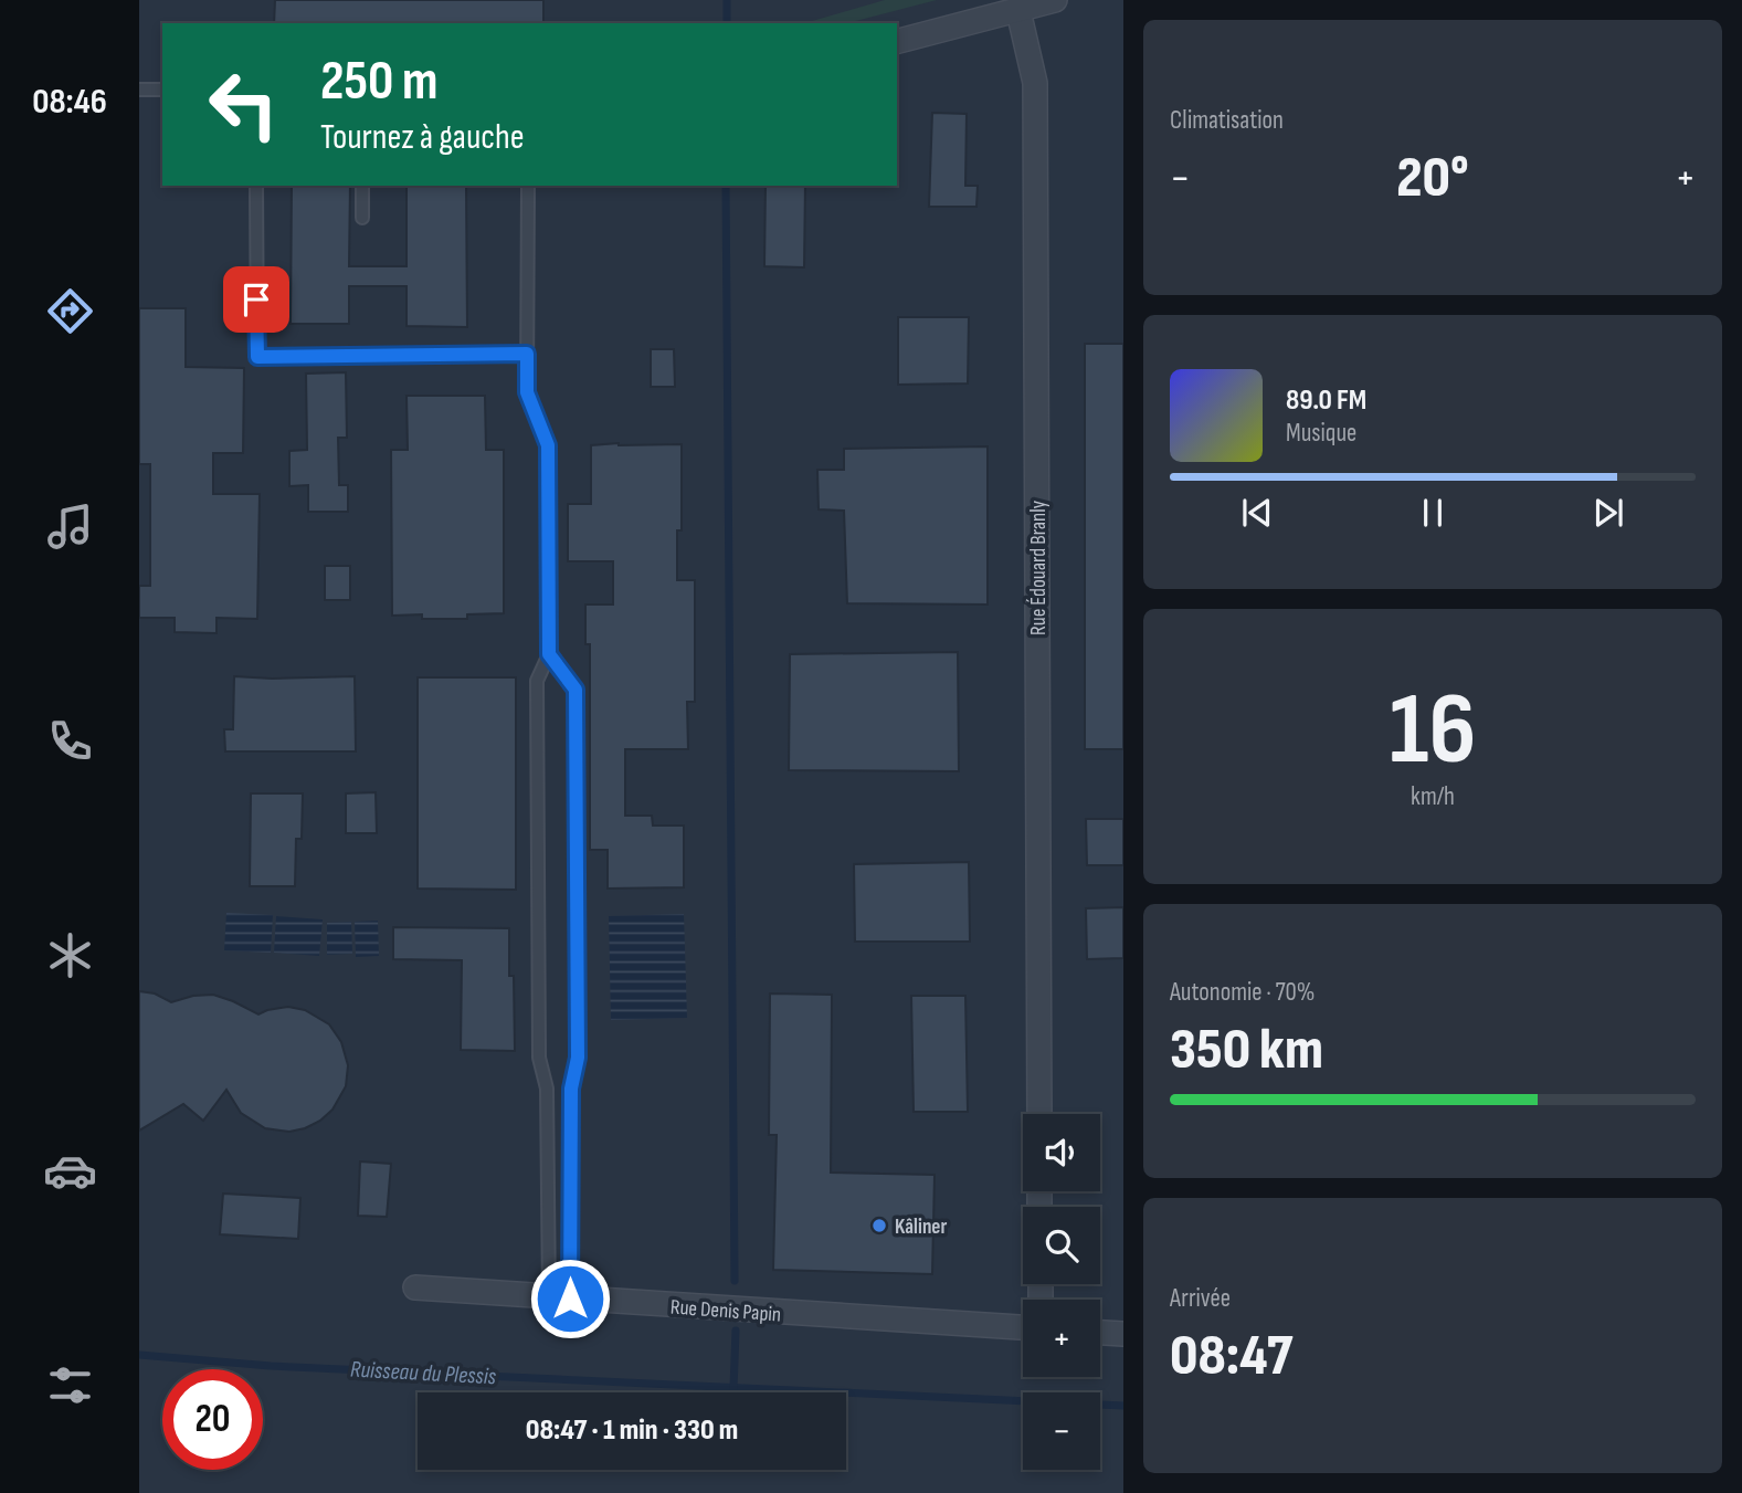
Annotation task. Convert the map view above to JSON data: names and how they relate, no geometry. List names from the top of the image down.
{
  "streets": {
    "street": ["Rue Édouard Branly", "Rue Denis Papin"]
  },
  "water": ["Ruisseau du Plessis"],
  "places": ["Kâliner"],
  "page": {
    "tabs": "08:46",
    "tile": [
      "Climatisation",
      ["16", "km/h"],
      ["Autonomie · 70%", "350 km"],
      ["Arrivée", "08:47"]
    ],
    "turn": ["250 m", "Tournez à gauche"],
    "heat": ["−", "20°", "+"],
    "song": ["89.0 FM", "Musique"],
    "map_buttons": ["+", "−"],
    "limit": "20",
    "trip": "08:47 · 1 min · 330 m"
  }
}
